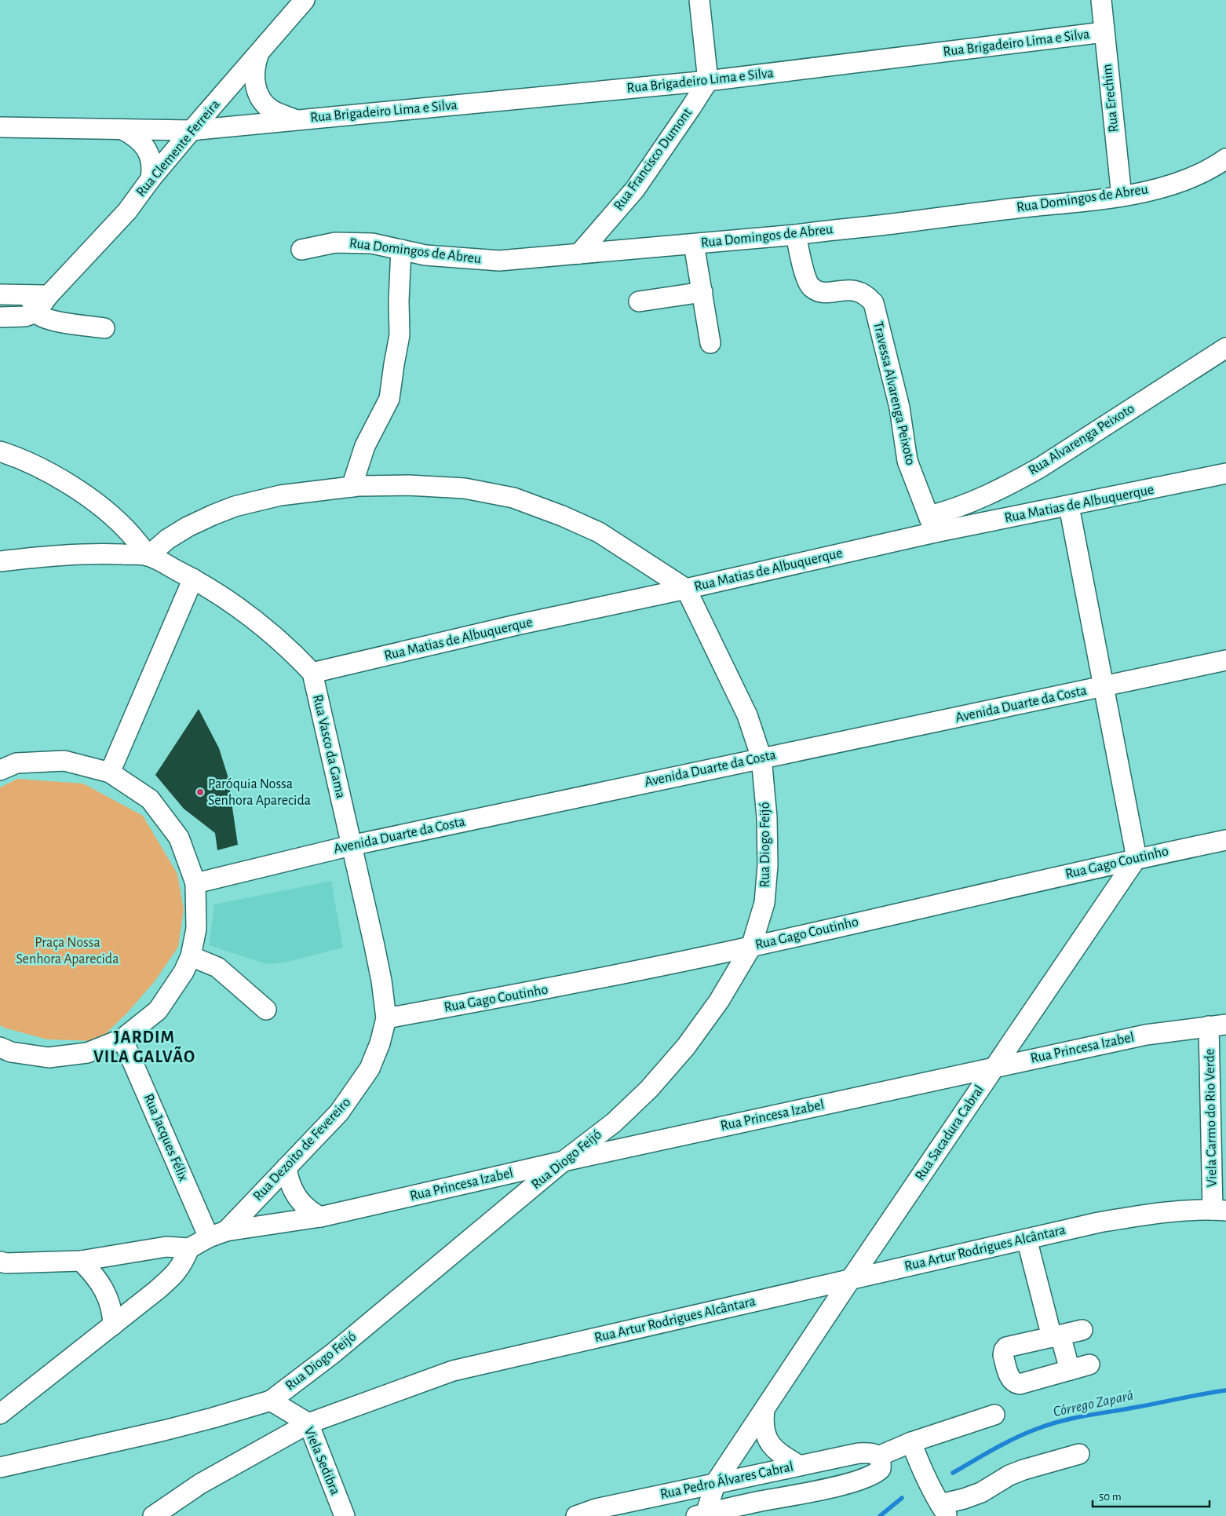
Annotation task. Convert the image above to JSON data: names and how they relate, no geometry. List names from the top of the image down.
{
  "streets": {
    "street": [
      "Rua Brigadeiro Lima e Silva",
      "Rua Erechim",
      "Rua Clemente Ferreira",
      "Rua Francisco Dumont",
      "Rua Domingos de Abreu",
      "Travessa Alvarenga Peixoto",
      "Rua Alvarenga Peixoto",
      "Rua Matias de Albuquerque",
      "Avenida Duarte da Costa",
      "Rua Vasco da Gama",
      "Rua Diogo Feijó",
      "Rua Gago Coutinho",
      "Rua Princesa Izabel",
      "Viela Carmo do Rio Verde",
      "Rua Sacadura Cabral",
      "Rua Jacques Félix",
      "Rua Dezoito de Fevereiro",
      "Rua Artur Rodrigues Alcântara",
      "Viela Sedibra",
      "Rua Pedro Álvares Cabral"
    ]
  },
  "crossings": [
    ["Rua Brigadeiro Lima e Silva", "Rua Erechim"],
    ["Rua Brigadeiro Lima e Silva", "Rua Clemente Ferreira"],
    ["Rua Brigadeiro Lima e Silva", "Rua Francisco Dumont"],
    ["Rua Erechim", "Rua Domingos de Abreu"],
    ["Rua Francisco Dumont", "Rua Domingos de Abreu"],
    ["Rua Domingos de Abreu", "Travessa Alvarenga Peixoto"],
    ["Travessa Alvarenga Peixoto", "Rua Alvarenga Peixoto"],
    ["Travessa Alvarenga Peixoto", "Rua Matias de Albuquerque"],
    ["Rua Alvarenga Peixoto", "Rua Matias de Albuquerque"],
    ["Rua Matias de Albuquerque", "Rua Vasco da Gama"],
    ["Rua Matias de Albuquerque", "Rua Diogo Feijó"],
    ["Avenida Duarte da Costa", "Rua Vasco da Gama"],
    ["Avenida Duarte da Costa", "Rua Diogo Feijó"],
    ["Rua Vasco da Gama", "Rua Gago Coutinho"],
    ["Rua Vasco da Gama", "Rua Dezoito de Fevereiro"],
    ["Rua Diogo Feijó", "Rua Gago Coutinho"],
    ["Rua Diogo Feijó", "Rua Princesa Izabel"],
    ["Rua Diogo Feijó", "Viela Sedibra"],
    ["Rua Gago Coutinho", "Rua Sacadura Cabral"],
    ["Rua Gago Coutinho", "Rua Dezoito de Fevereiro"],
    ["Rua Princesa Izabel", "Viela Carmo do Rio Verde"],
    ["Rua Princesa Izabel", "Rua Sacadura Cabral"],
    ["Rua Princesa Izabel", "Rua Jacques Félix"],
    ["Rua Princesa Izabel", "Rua Dezoito de Fevereiro"],
    ["Viela Carmo do Rio Verde", "Rua Artur Rodrigues Alcântara"],
    ["Rua Sacadura Cabral", "Rua Artur Rodrigues Alcântara"],
    ["Rua Sacadura Cabral", "Rua Pedro Álvares Cabral"],
    ["Rua Jacques Félix", "Rua Dezoito de Fevereiro"],
    ["Rua Artur Rodrigues Alcântara", "Viela Sedibra"]
  ],
  "districts": ["JARDIM VILA GALVÃO"],
  "water": ["Córrego Zapará"],
  "parks": ["Praça Nossa Senhora Aparecida"],
  "places": ["Paróquia Nossa Senhora Aparecida"],
  "scale_bar": "50 m"
}
